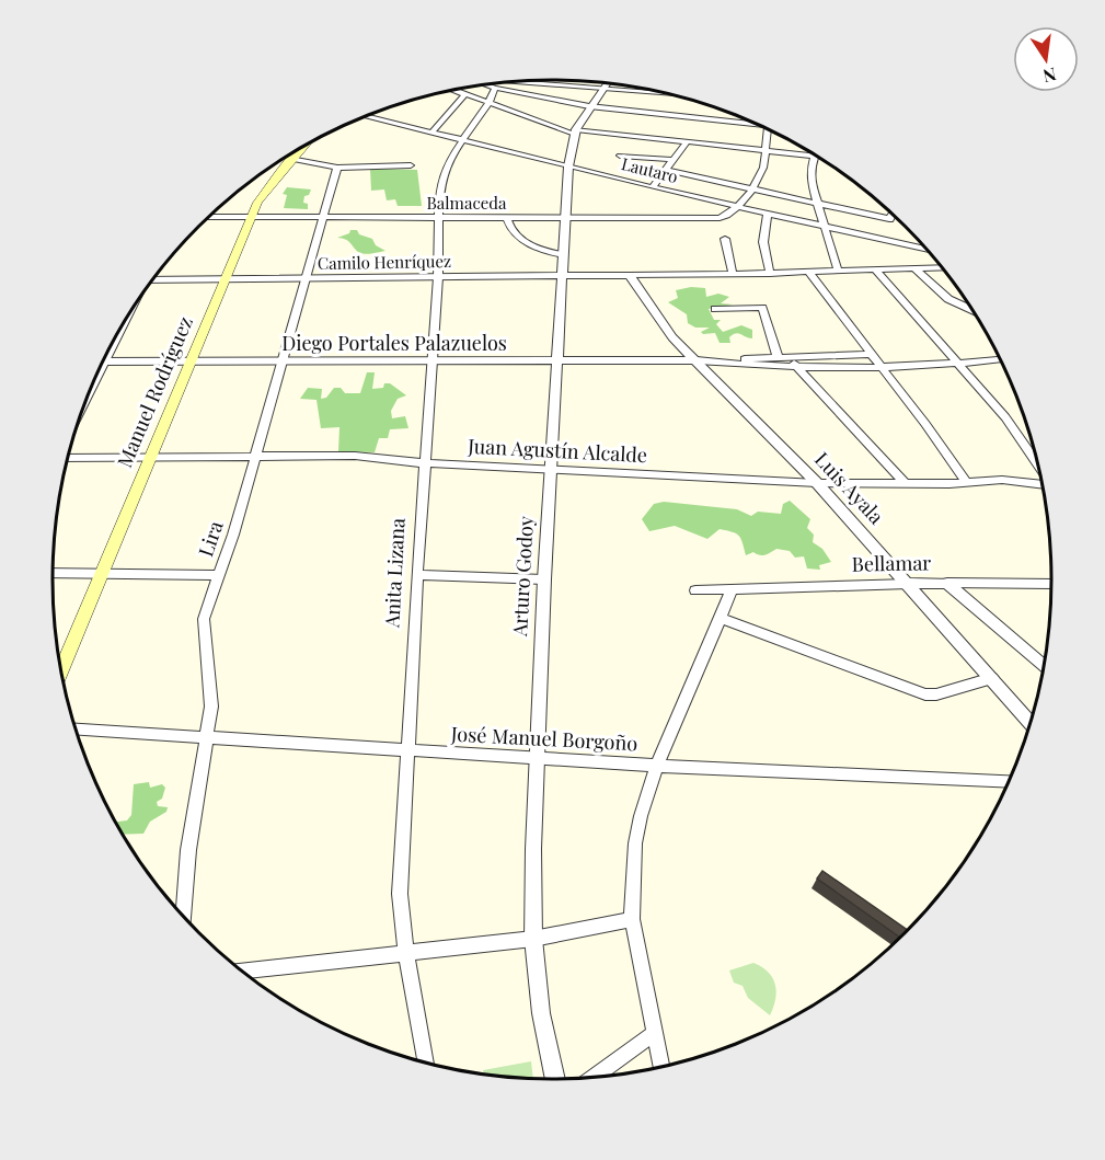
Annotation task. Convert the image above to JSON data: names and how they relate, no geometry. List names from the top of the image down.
{
  "streets": {
    "main road": ["Manuel Rodríguez"],
    "street": [
      "Lautaro",
      "Balmaceda",
      "Camilo Henríquez",
      "Diego Portales Palazuelos",
      "Juan Agustín Alcalde",
      "Luis Ayala",
      "Lira",
      "Bellamar",
      "Anita Lizana",
      "Arturo Godoy",
      "José Manuel Borgoño"
    ]
  },
  "crossings": [
    ["Lautaro", "Balmaceda"],
    ["Lautaro", "Anita Lizana"],
    ["Lautaro", "Arturo Godoy"],
    ["Balmaceda", "Manuel Rodríguez"],
    ["Balmaceda", "Lira"],
    ["Balmaceda", "Anita Lizana"],
    ["Balmaceda", "Arturo Godoy"],
    ["Camilo Henríquez", "Manuel Rodríguez"],
    ["Camilo Henríquez", "Luis Ayala"],
    ["Camilo Henríquez", "Lira"],
    ["Camilo Henríquez", "Anita Lizana"],
    ["Camilo Henríquez", "Arturo Godoy"],
    ["Diego Portales Palazuelos", "Manuel Rodríguez"],
    ["Diego Portales Palazuelos", "Luis Ayala"],
    ["Diego Portales Palazuelos", "Lira"],
    ["Diego Portales Palazuelos", "Anita Lizana"],
    ["Diego Portales Palazuelos", "Arturo Godoy"],
    ["Manuel Rodríguez", "Juan Agustín Alcalde"],
    ["Juan Agustín Alcalde", "Luis Ayala"],
    ["Juan Agustín Alcalde", "Lira"],
    ["Juan Agustín Alcalde", "Anita Lizana"],
    ["Juan Agustín Alcalde", "Arturo Godoy"],
    ["Luis Ayala", "Bellamar"],
    ["Lira", "José Manuel Borgoño"],
    ["Anita Lizana", "José Manuel Borgoño"],
    ["Arturo Godoy", "José Manuel Borgoño"]
  ],
  "north": "bottom"
}
